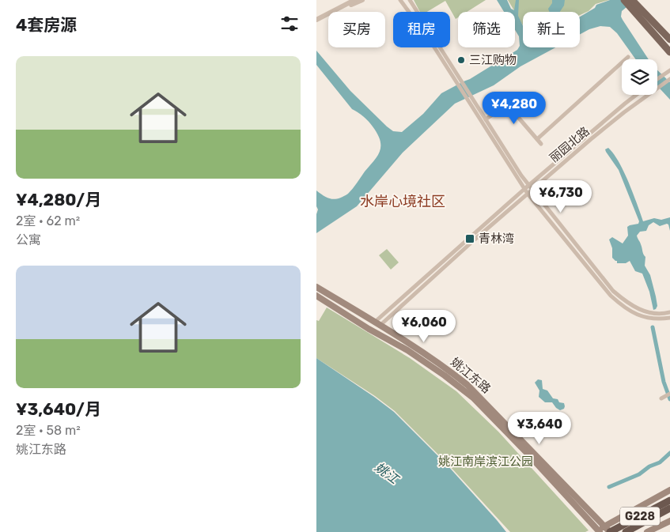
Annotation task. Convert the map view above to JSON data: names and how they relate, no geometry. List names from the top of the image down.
{
  "streets": {
    "highway": ["G228"],
    "main road": ["姚江东路"],
    "street": ["丽园北路"]
  },
  "crossings": [
    ["丽园北路", "姚江东路"],
    ["姚江东路", "G228"]
  ],
  "districts": ["水岸心境社区"],
  "water": ["姚江"],
  "parks": ["姚江南岸滨江公园"],
  "places": {
    "other": ["三江购物"],
    "transit": ["青林湾"]
  },
  "page": {
    "heading": "4套房源",
    "chip": [
      "买房",
      "租房",
      "筛选",
      "新上"
    ],
    "list": [
      {
        "name": "¥4,280/月",
        "note": "2室 · 62 m² · 公寓"
      },
      {
        "name": "¥3,640/月",
        "note": "2室 · 58 m² · 姚江东路"
      }
    ],
    "price": [
      "¥4,280",
      "¥6,730",
      "¥6,060",
      "¥3,640"
    ]
  }
}
